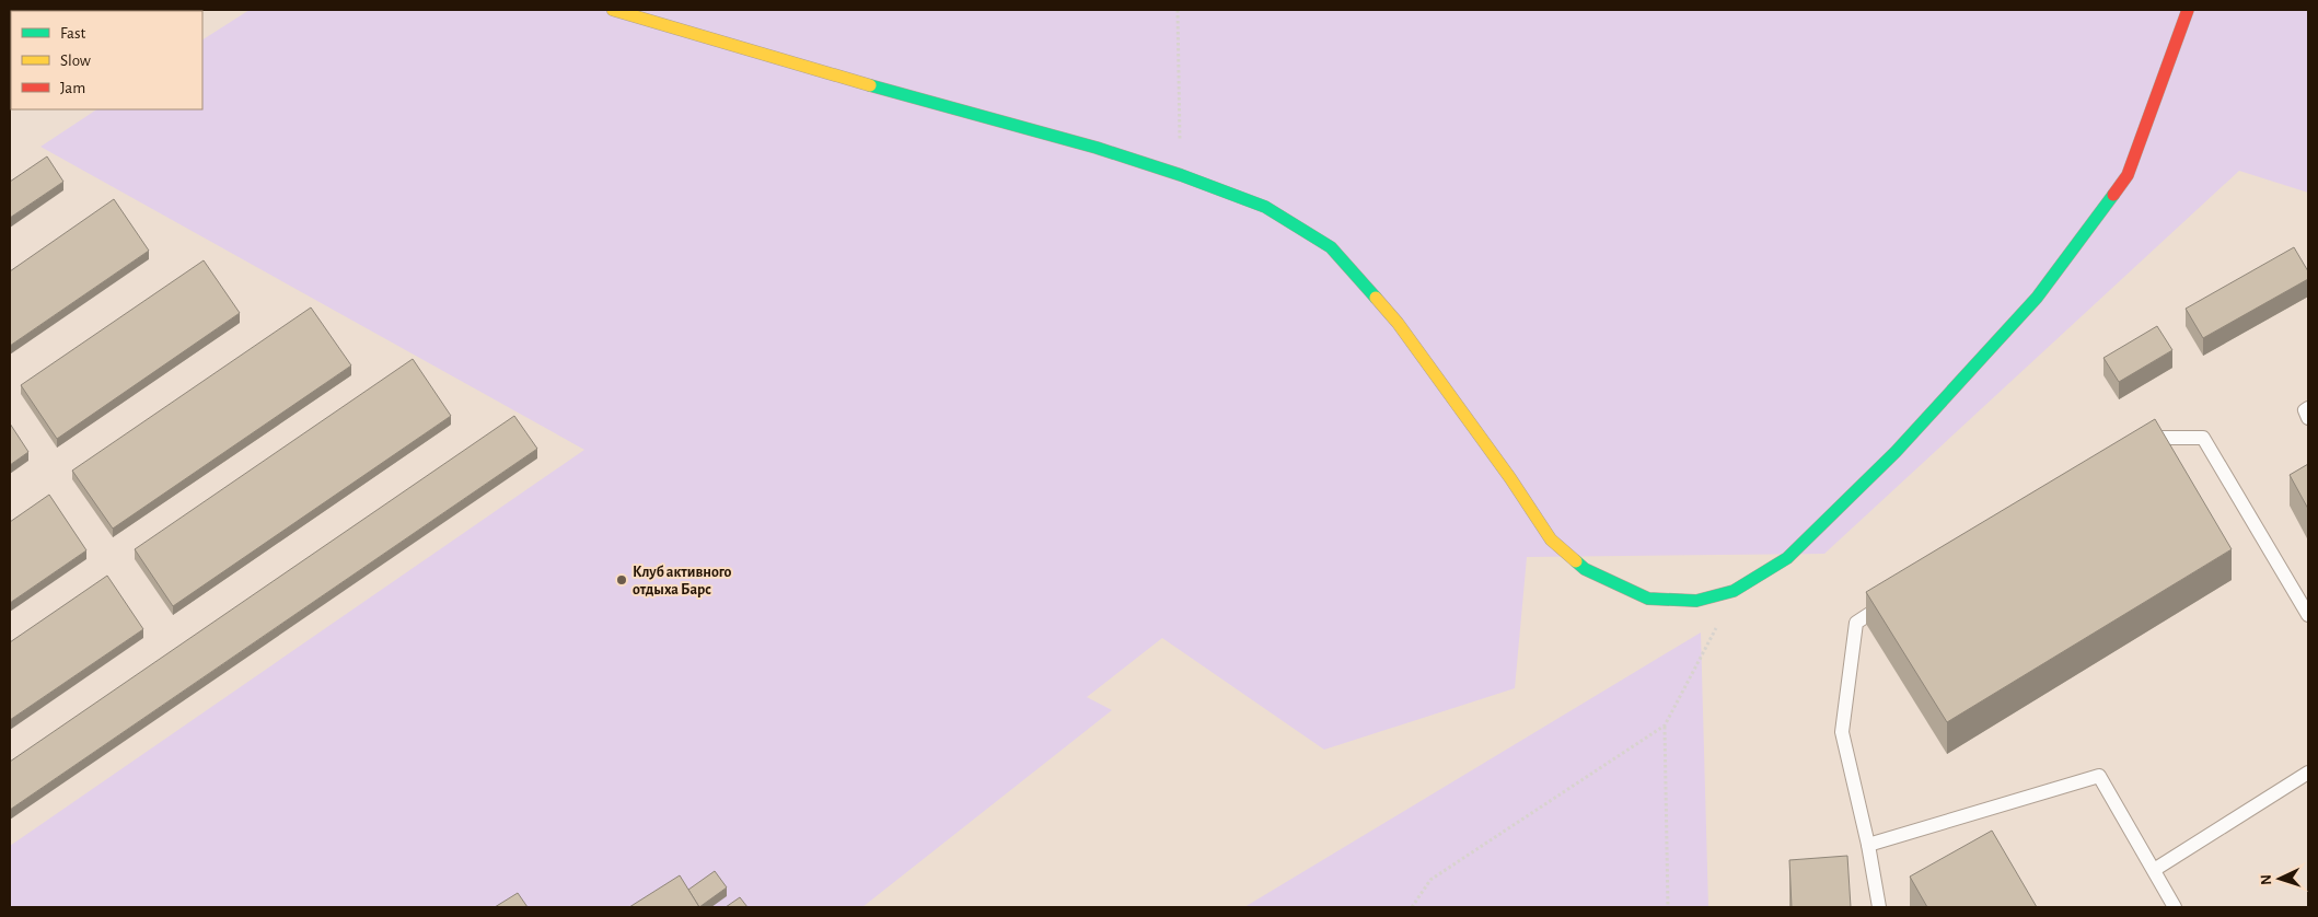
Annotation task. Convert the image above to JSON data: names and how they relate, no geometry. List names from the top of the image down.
{
  "places": ["Клуб активного отдыха Барс"],
  "legend": ["Fast", "Slow", "Jam"],
  "north": "left"
}
